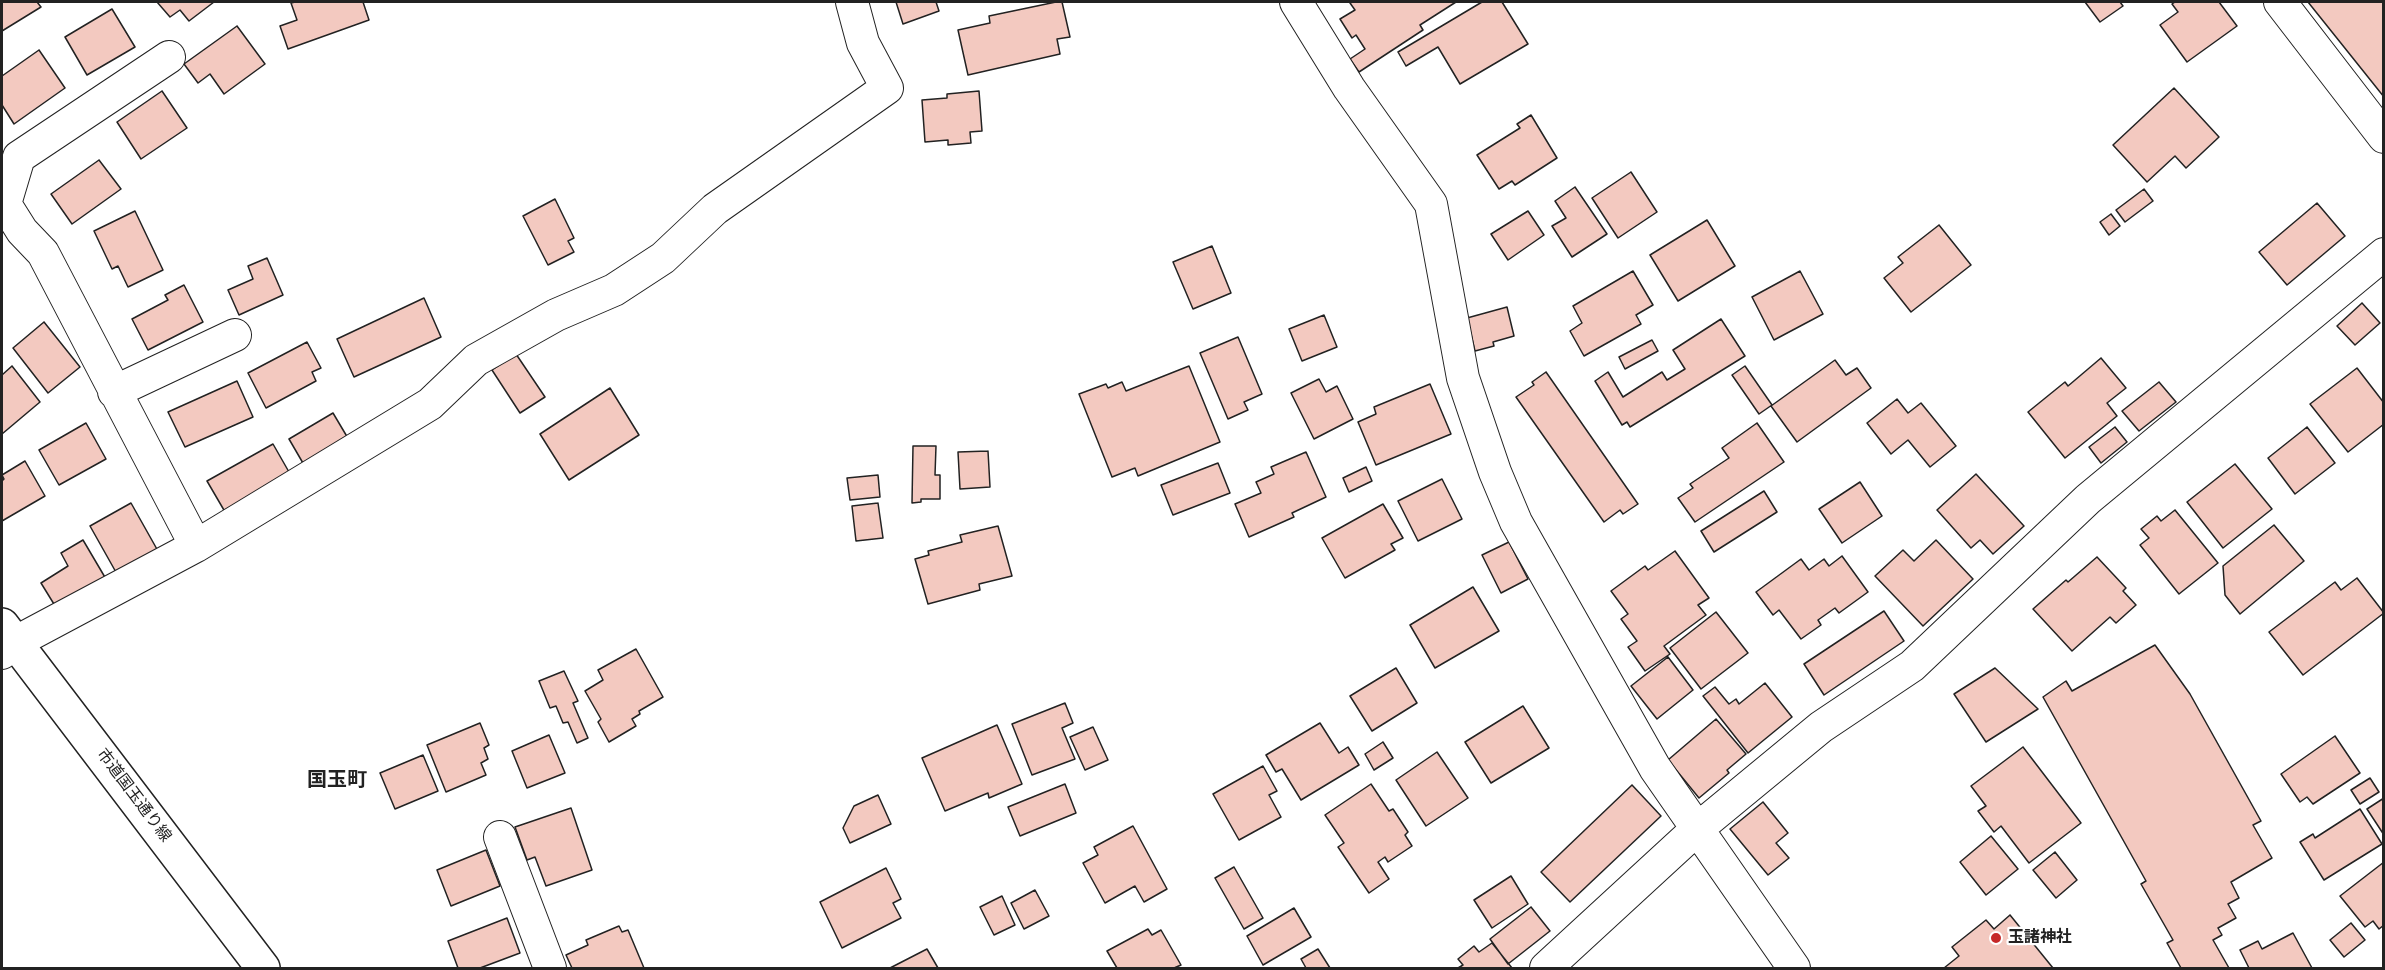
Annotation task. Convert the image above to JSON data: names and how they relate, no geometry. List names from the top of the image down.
{
  "streets": {
    "street": ["市道国玉通り線"]
  },
  "districts": ["国玉町"],
  "places": ["玉諸神社"]
}
